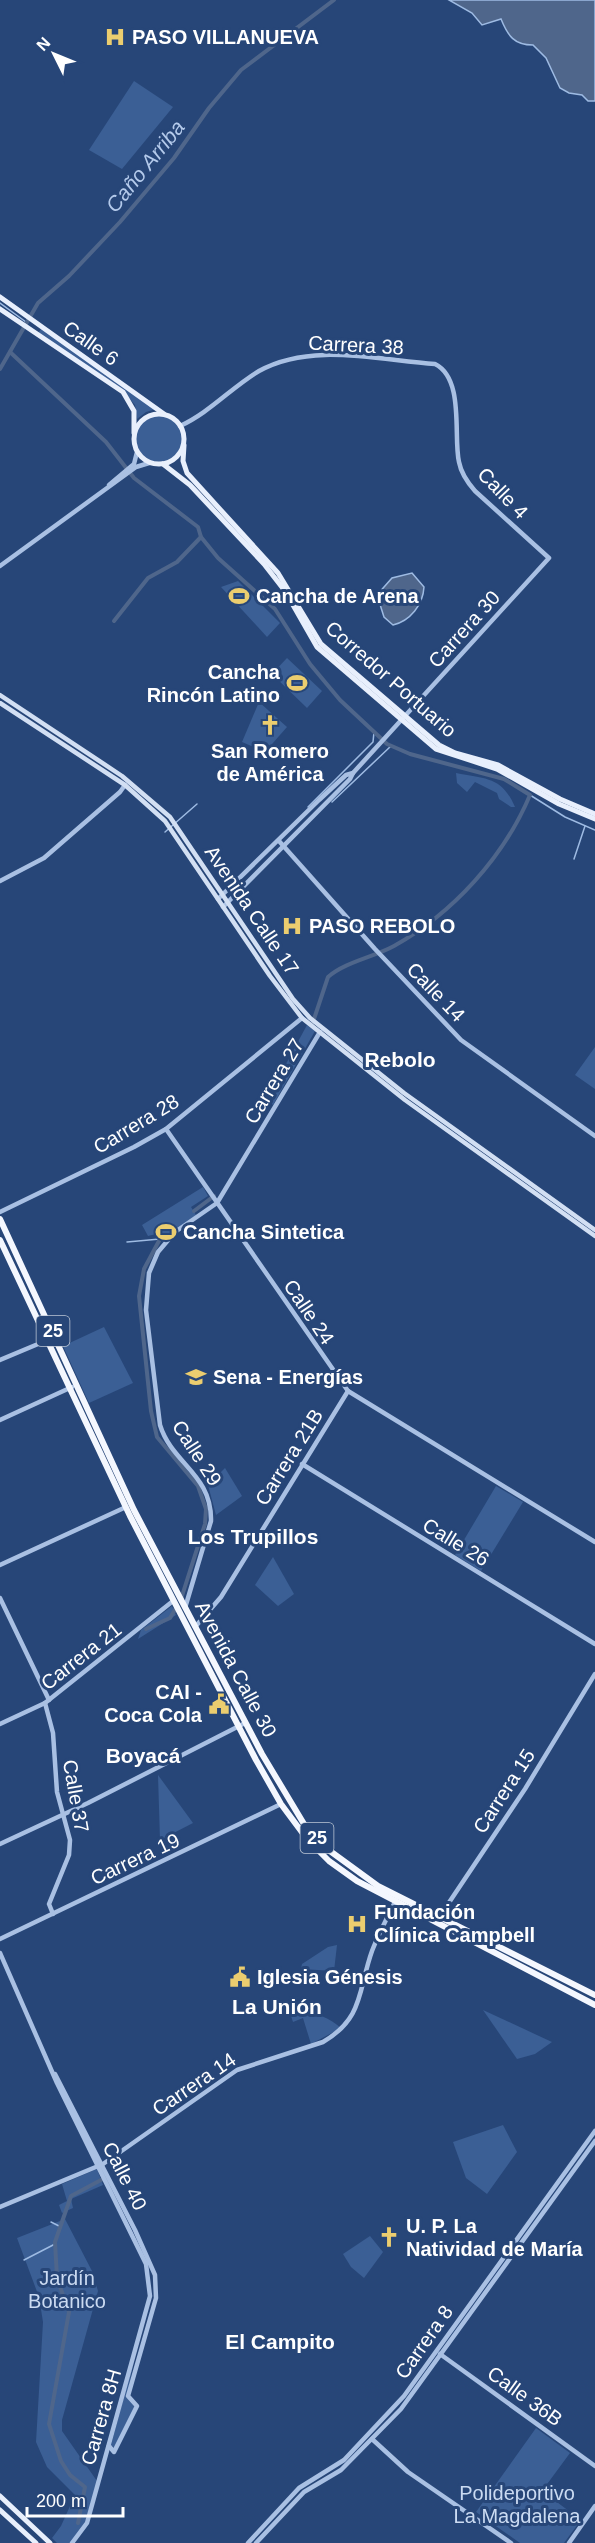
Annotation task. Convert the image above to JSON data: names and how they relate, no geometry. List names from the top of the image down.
{
  "streets": {
    "highway": ["25", "Avenida Calle 30"],
    "main road": ["Calle 6", "Corredor Portuario", "Avenida Calle 17"],
    "street": [
      "Carrera 38",
      "Calle 4",
      "Carrera 30",
      "Calle 14",
      "Carrera 27",
      "Carrera 28",
      "Calle 24",
      "Calle 29",
      "Carrera 21B",
      "Calle 26",
      "Carrera 21",
      "Carrera 15",
      "Calle 37",
      "Carrera 19",
      "Carrera 14",
      "Calle 40",
      "Carrera 8",
      "Calle 36B",
      "Carrera 8H"
    ]
  },
  "crossings": [
    ["Calle 6", "Carrera 38"],
    ["Calle 6", "Corredor Portuario"],
    ["Carrera 38", "Calle 4"],
    ["Carrera 38", "Corredor Portuario"],
    ["Calle 4", "Carrera 30"],
    ["Carrera 30", "Corredor Portuario"],
    ["Carrera 30", "Avenida Calle 17"],
    ["Carrera 30", "Calle 14"],
    ["Avenida Calle 17", "Carrera 27"],
    ["Avenida Calle 17", "Carrera 28"],
    ["Carrera 27", "Calle 24"],
    ["Carrera 27", "Calle 29"],
    ["Carrera 28", "Calle 24"],
    ["Calle 24", "Calle 29"],
    ["Calle 24", "Carrera 21B"],
    ["Calle 29", "Avenida Calle 30"],
    ["Carrera 21B", "Calle 26"],
    ["Carrera 21B", "Avenida Calle 30"],
    ["Carrera 21", "Avenida Calle 30"],
    ["Carrera 21", "Calle 37"],
    ["Avenida Calle 30", "Carrera 15"],
    ["Avenida Calle 30", "Carrera 19"],
    ["Avenida Calle 30", "Carrera 14"],
    ["Calle 37", "Carrera 19"],
    ["Carrera 14", "Calle 40"],
    ["Calle 40", "Carrera 8H"],
    ["Carrera 8", "Calle 36B"]
  ],
  "districts": [
    "Rebolo",
    "Los Trupillos",
    "Boyacá",
    "La Unión",
    "El Campito"
  ],
  "water": ["Caño Arriba"],
  "parks": ["Jardín Botanico", "Polideportivo La Magdalena"],
  "places": {
    "hospital": ["PASO VILLANUEVA", "PASO REBOLO", "Fundación Clínica Campbell"],
    "sports": ["Cancha de Arena", "Cancha Rincón Latino", "Cancha Sintetica"],
    "church": ["San Romero de América", "U. P. La Natividad de María"],
    "school or university": ["Sena - Energías"],
    "public building": ["CAI - Coca Cola", "Iglesia Génesis"]
  },
  "scale_bar": "200 m",
  "north": "top left"
}
